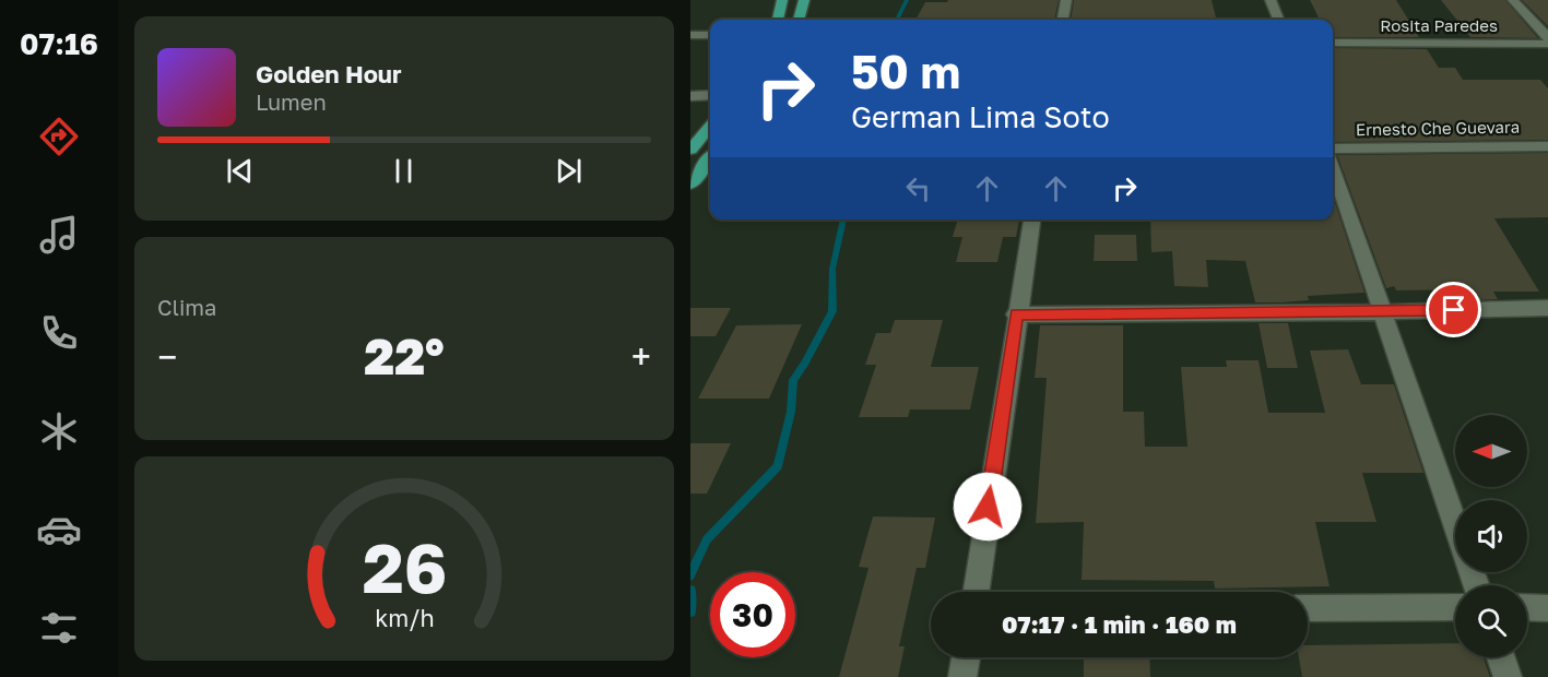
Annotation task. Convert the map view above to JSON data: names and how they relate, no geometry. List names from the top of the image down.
{
  "streets": {
    "street": ["Rosita Paredes", "Ernesto Che Guevara"]
  },
  "north": "left",
  "page": {
    "tabs": "07:16",
    "turn": ["50 m", "German Lima Soto"],
    "song": ["Golden Hour", "Lumen"],
    "tile": "Clima",
    "heat": ["−", "22°", "+"],
    "limit": "30",
    "trip": "07:17 · 1 min · 160 m",
    "gauge": ["26", "km/h"]
  }
}
